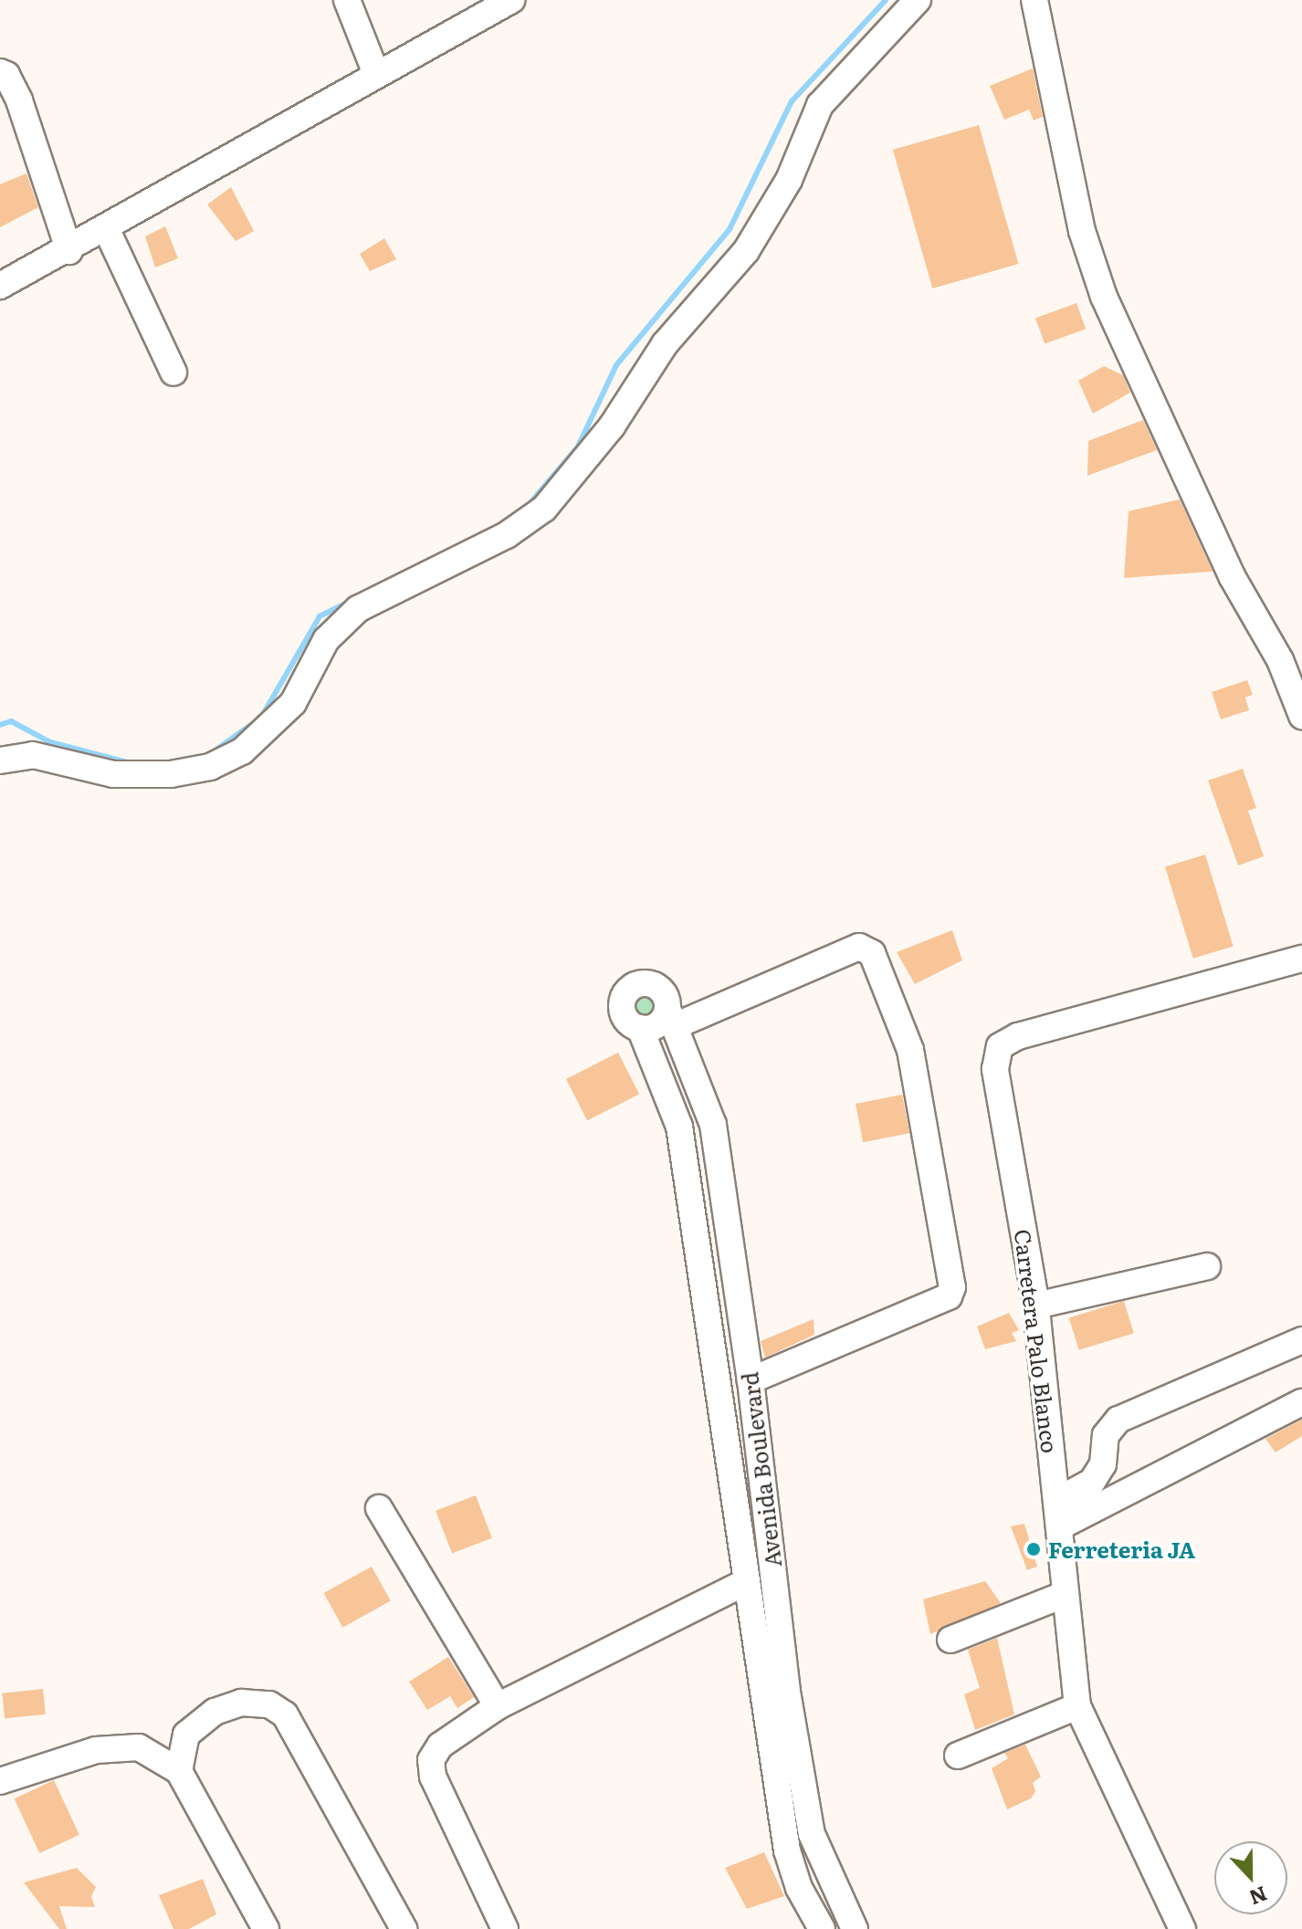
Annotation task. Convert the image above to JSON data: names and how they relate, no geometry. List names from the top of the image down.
{
  "streets": {
    "street": ["Carretera Palo Blanco", "Avenida Boulevard"]
  },
  "places": ["Ferreteria JA"],
  "north": "bottom"
}
